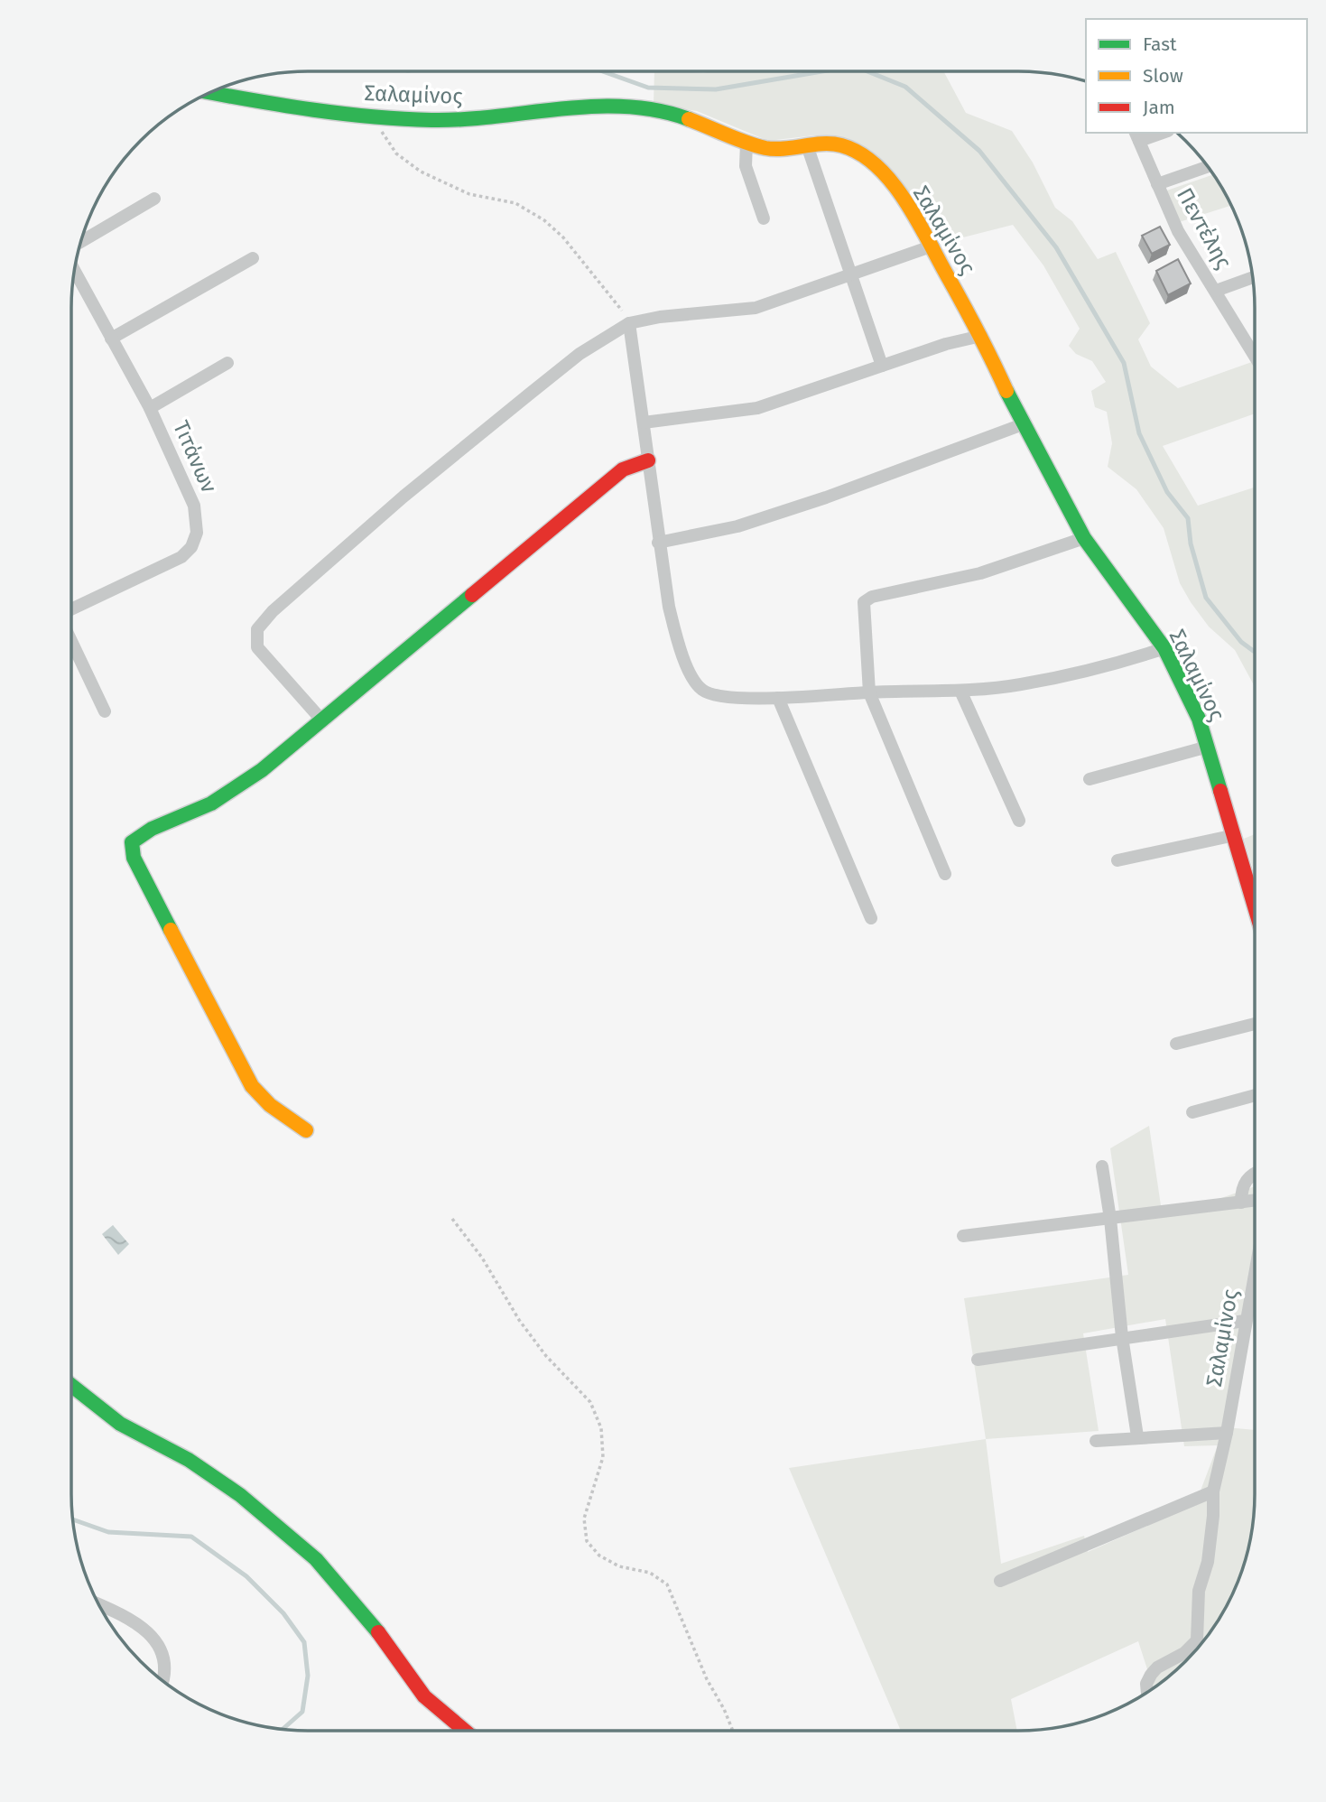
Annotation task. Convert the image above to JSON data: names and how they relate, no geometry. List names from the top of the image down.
{
  "streets": {
    "street": ["Σαλαμίνος", "Πεντέλης", "Τιτάνων"]
  },
  "legend": ["Fast", "Slow", "Jam"]
}
